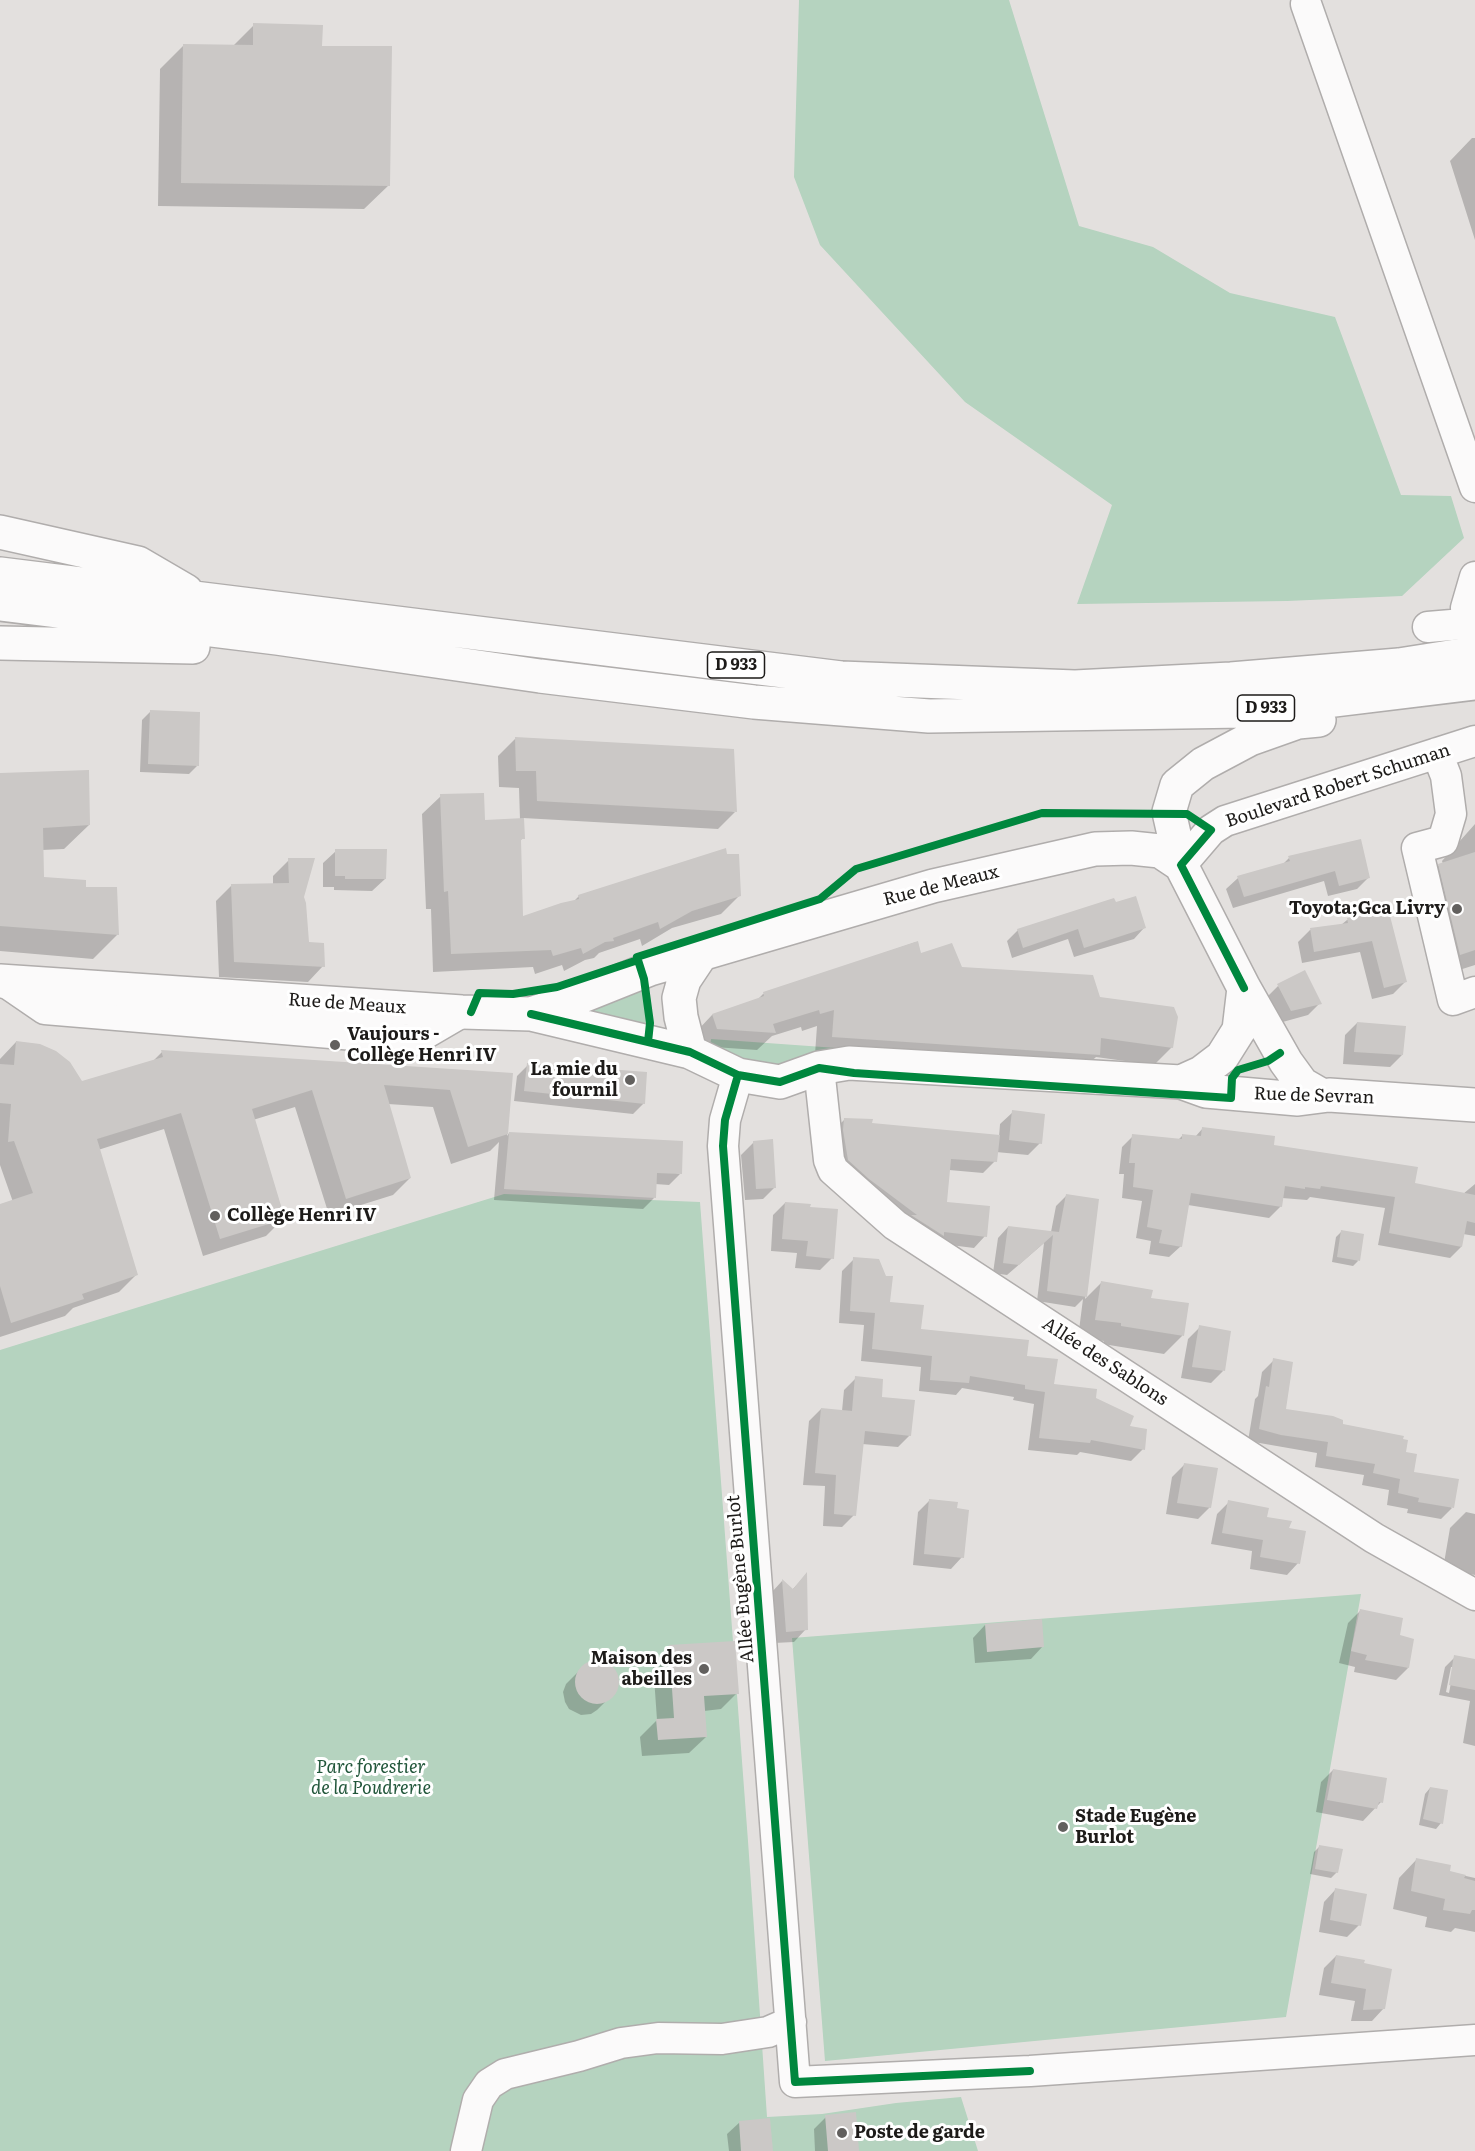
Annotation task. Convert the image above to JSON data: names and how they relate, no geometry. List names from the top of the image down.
{
  "streets": {
    "main road": ["D 933", "Rue de Meaux", "Rue de Sevran"],
    "street": ["Boulevard Robert Schuman", "Allée des Sablons", "Allée Eugène Burlot"]
  },
  "crossings": [
    ["Boulevard Robert Schuman", "Rue de Meaux"],
    ["Rue de Meaux", "Rue de Sevran"],
    ["Rue de Sevran", "Allée des Sablons"],
    ["Rue de Sevran", "Allée Eugène Burlot"]
  ],
  "parks": ["Parc forestier de la Poudrerie"],
  "places": [
    "Toyota;Gca Livry",
    "Vaujours - Collège Henri IV",
    "La mie du fournil",
    "Collège Henri IV",
    "Maison des abeilles",
    "Stade Eugène Burlot",
    "Poste de garde"
  ]
}
